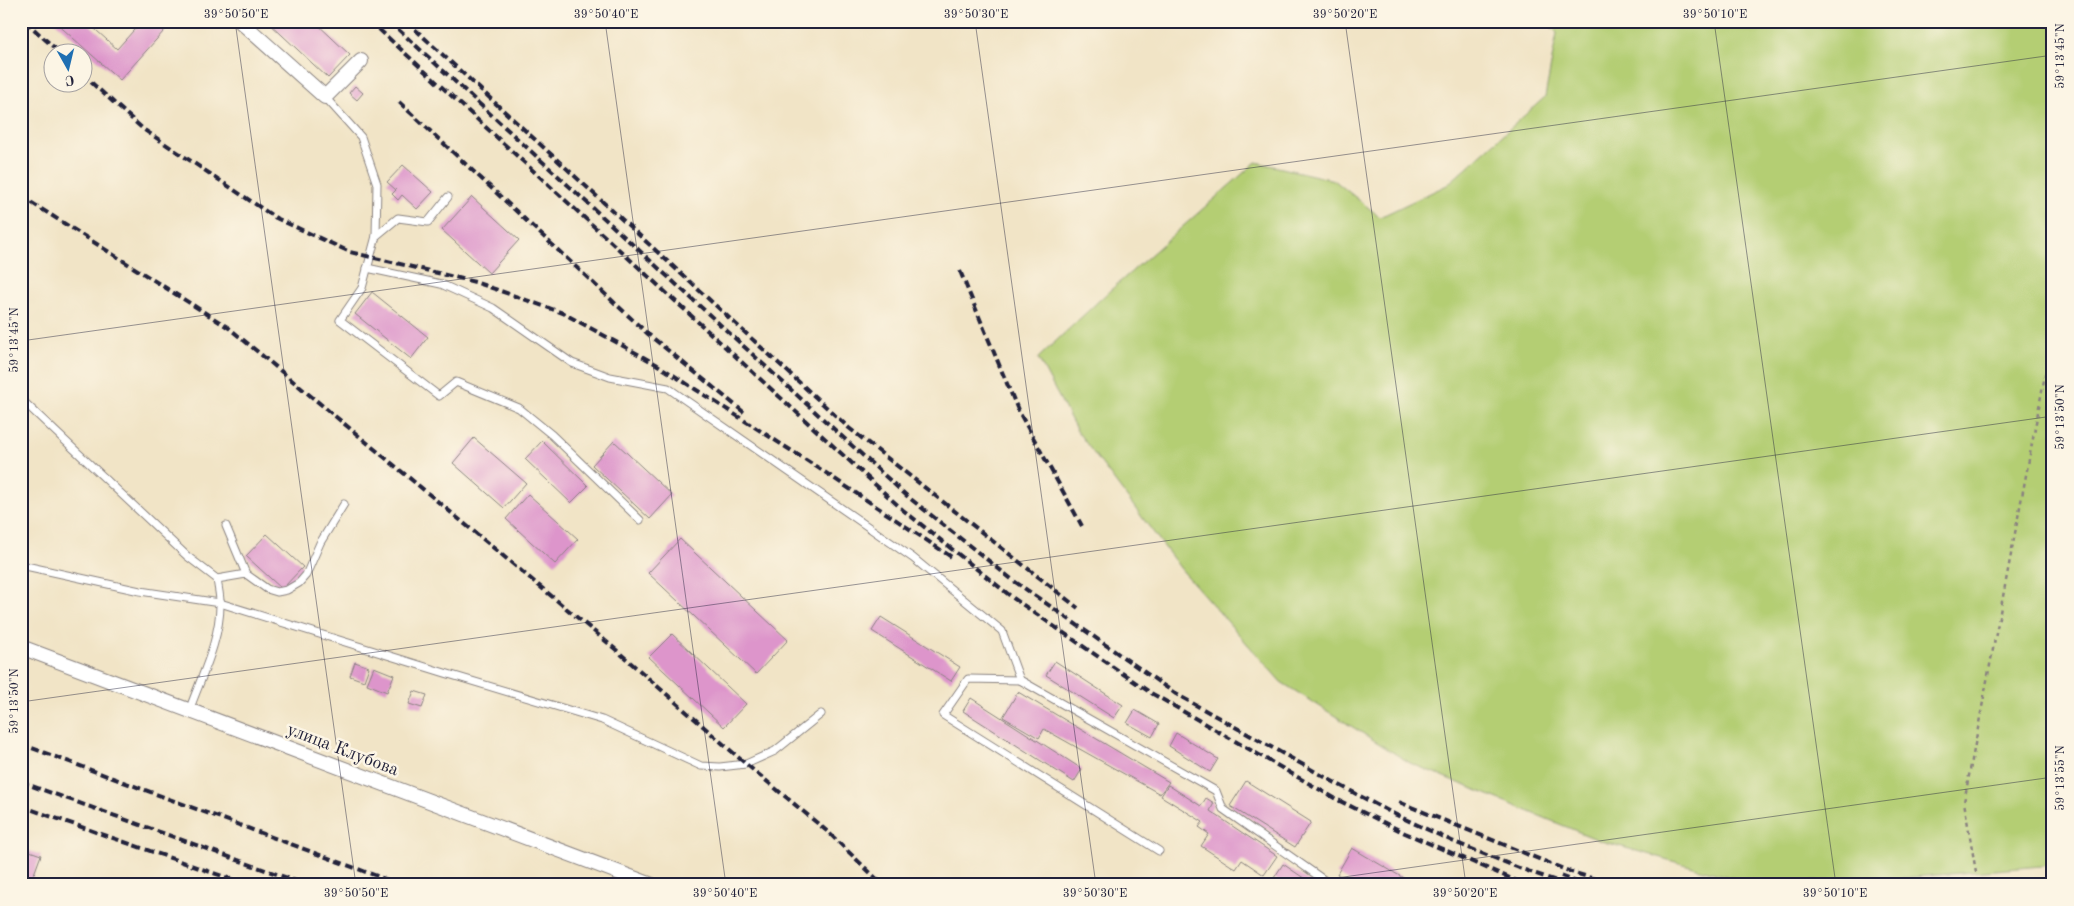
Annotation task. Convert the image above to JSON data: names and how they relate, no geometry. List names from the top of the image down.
{
  "streets": {
    "street": ["улица Клубова"]
  },
  "north": "bottom",
  "coordinates": [
    "39°50'50\"E",
    "39°50'40\"E",
    "39°50'30\"E",
    "39°50'20\"E",
    "39°50'10\"E",
    "59°13'45\"N",
    "59°13'50\"N",
    "59°13'55\"N"
  ]
}
